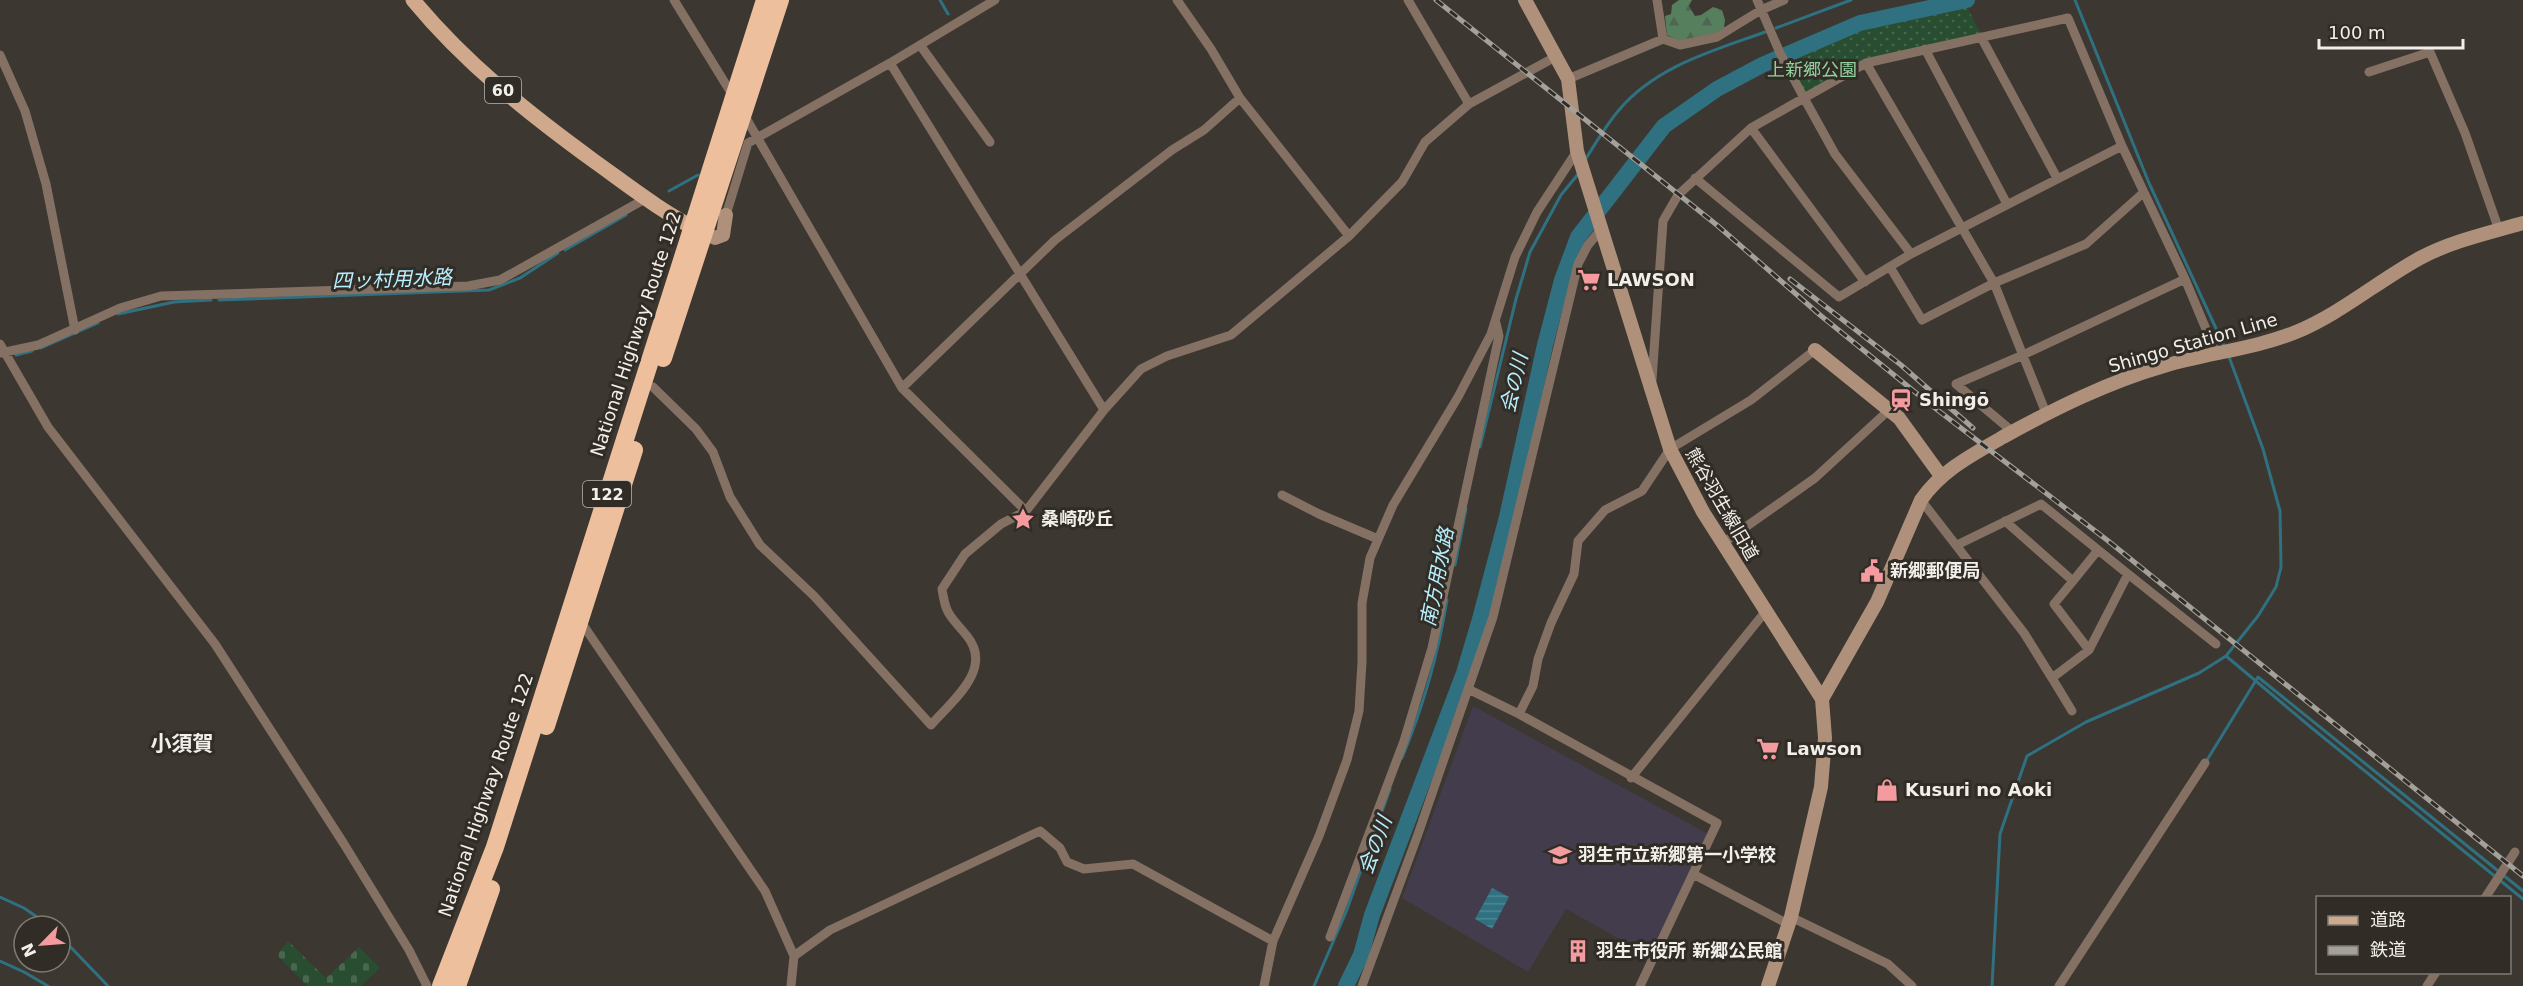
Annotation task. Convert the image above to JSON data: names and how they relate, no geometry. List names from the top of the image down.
{
  "streets": {
    "highway": ["National Highway Route 122", "122"],
    "main road": ["60"],
    "street": ["Shingo Station Line", "熊谷羽生線旧道"]
  },
  "crossings": [
    ["60", "National Highway Route 122"],
    ["Shingo Station Line", "熊谷羽生線旧道"]
  ],
  "districts": ["小須賀"],
  "water": ["四ッ村用水路", "会の川", "南方用水路"],
  "parks": ["上新郷公園"],
  "places": {
    "supermarket": ["LAWSON", "Lawson"],
    "station": ["Shingō"],
    "place": ["桑崎砂丘"],
    "public building": ["新郷郵便局"],
    "shop": ["Kusuri no Aoki"],
    "school or university": ["羽生市立新郷第一小学校"],
    "building": ["羽生市役所 新郷公民館"]
  },
  "legend": ["道路", "鉄道"],
  "scale_bar": "100 m",
  "north": "bottom left"
}
